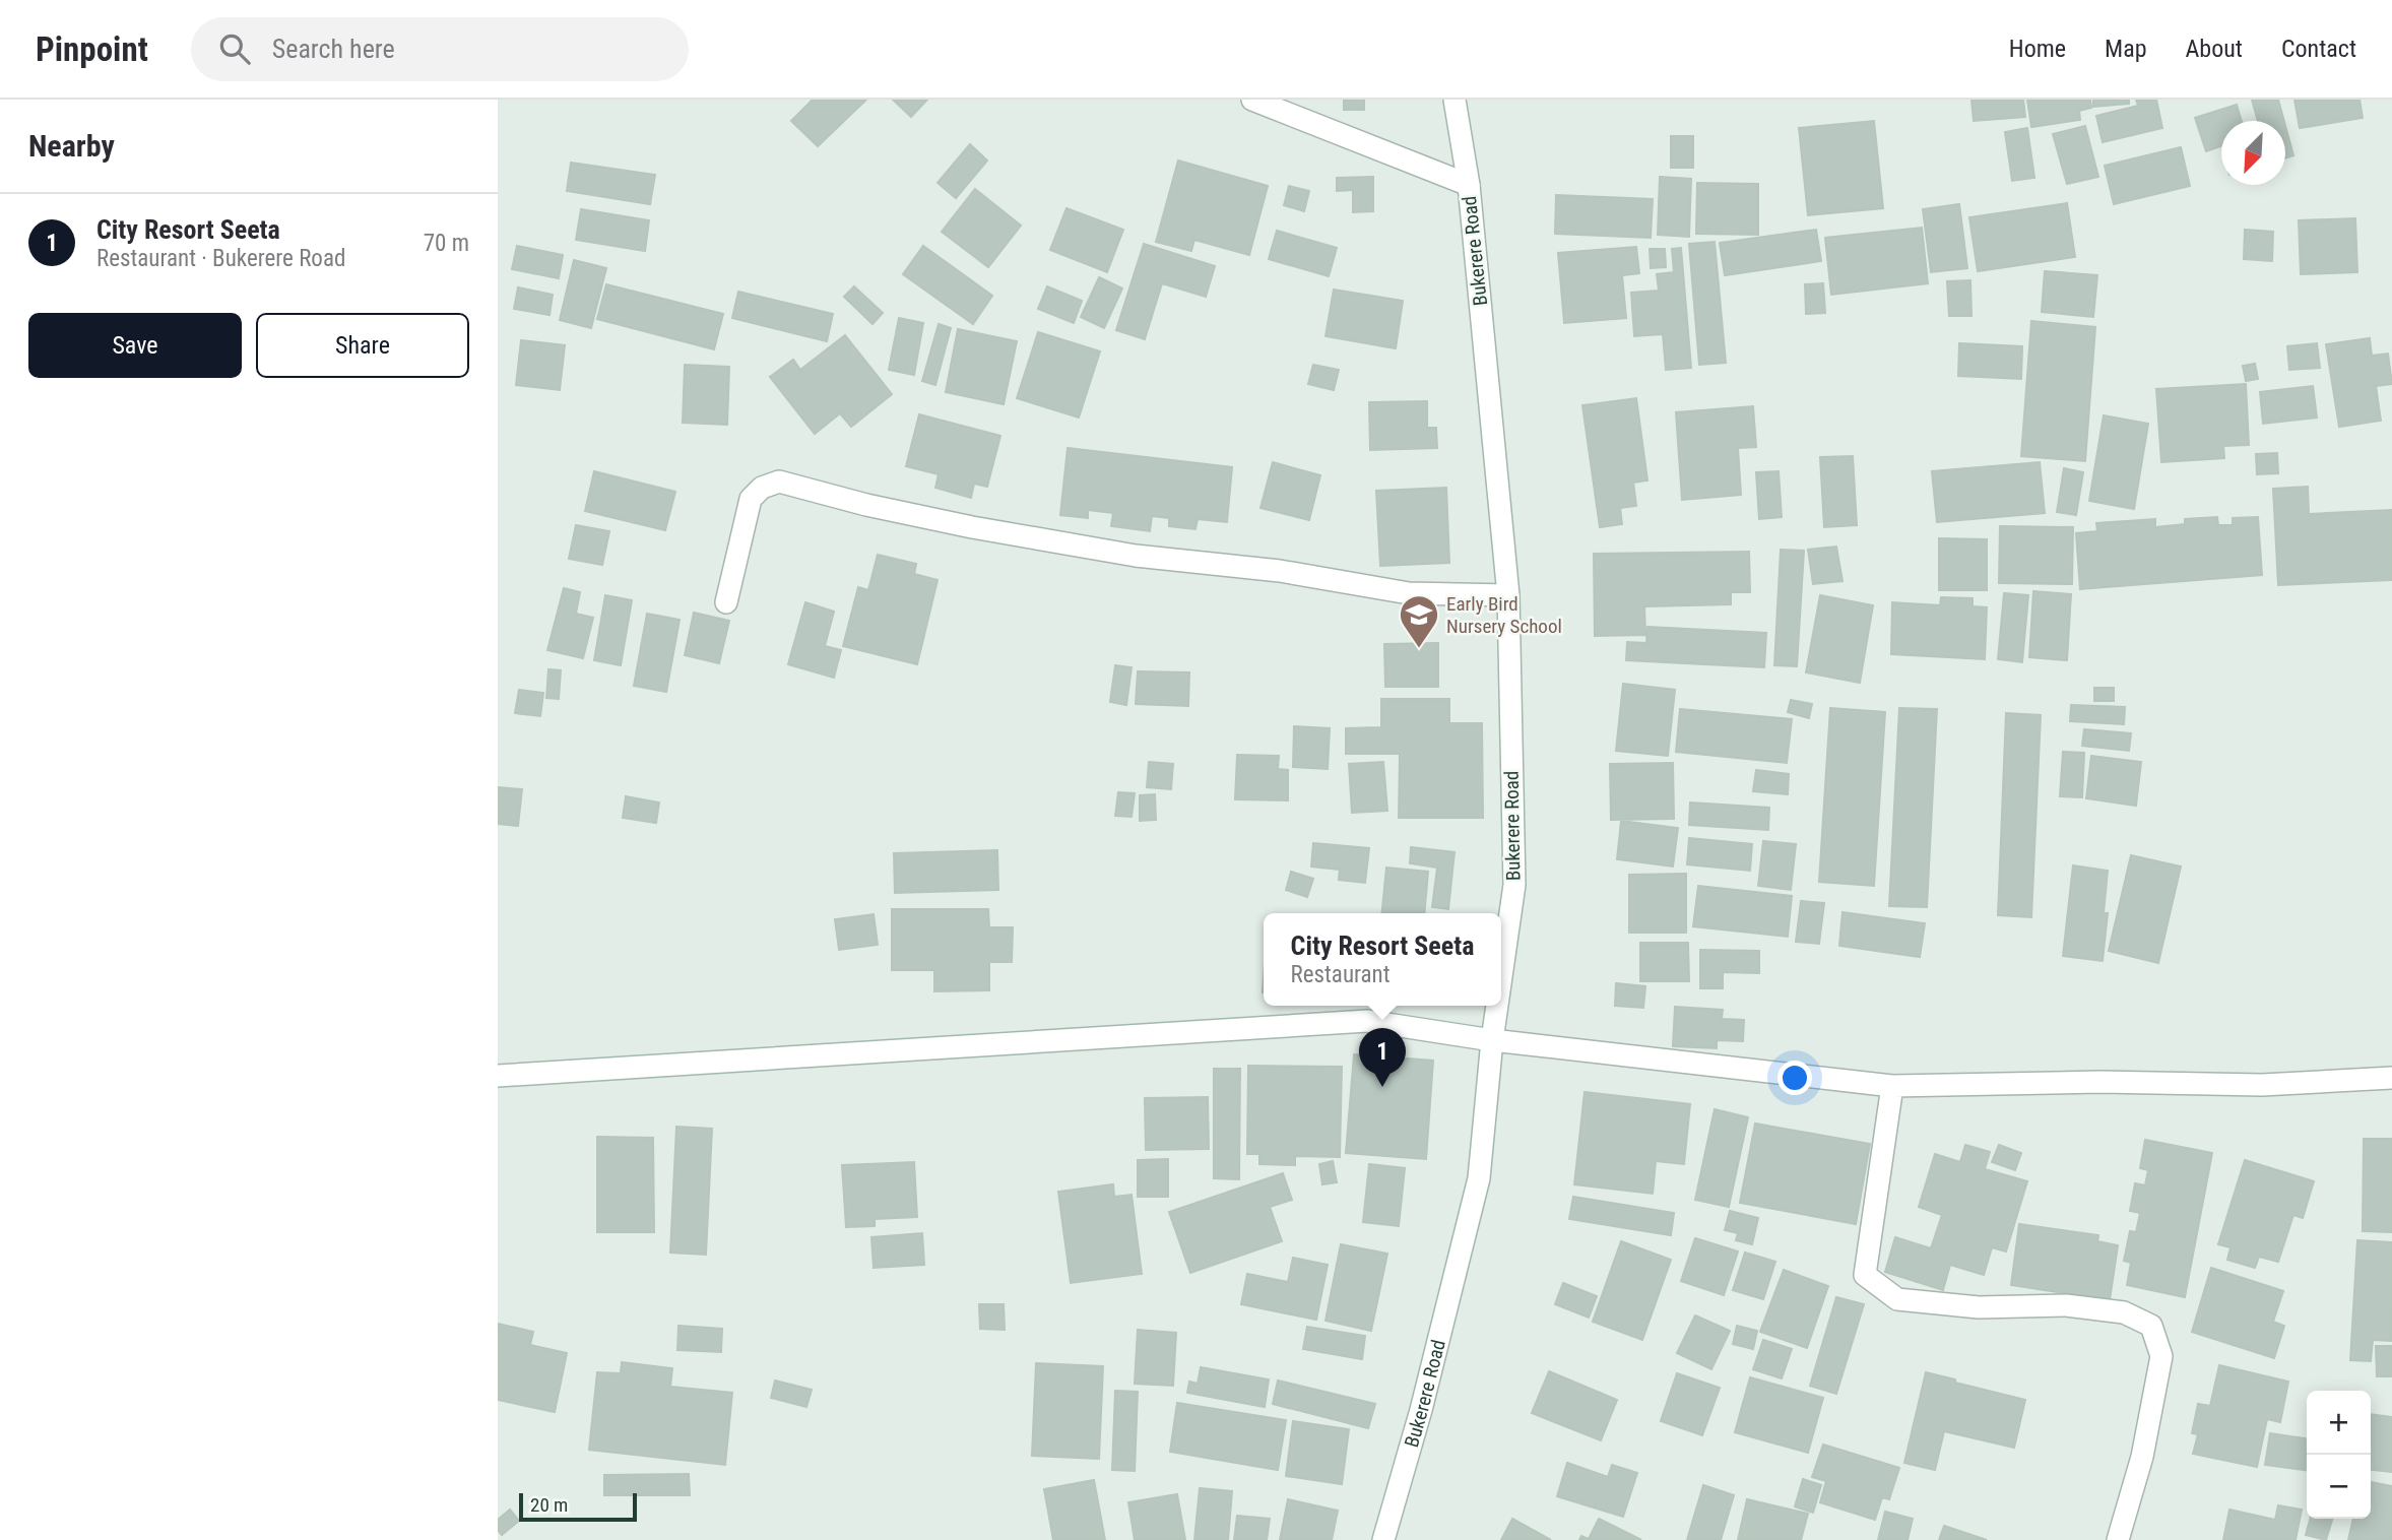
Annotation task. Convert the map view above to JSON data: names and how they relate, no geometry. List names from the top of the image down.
{
  "streets": {
    "street": ["Bukerere Road"]
  },
  "places": {
    "school or university": ["Early Bird Nursery School"]
  },
  "scale_bar": "20 m",
  "north": "bottom left",
  "page": {
    "header": "Pinpoint",
    "search": "Search here",
    "nav": [
      "Home",
      "Map",
      "About",
      "Contact"
    ],
    "heading": "Nearby",
    "list": [
      {
        "mark": "1",
        "name": "City Resort Seeta",
        "note": "Restaurant · Bukerere Road",
        "value": "70 m"
      }
    ],
    "buttons": ["Save", "Share"],
    "popup": ["City Resort Seeta", "Restaurant"],
    "pins": "1",
    "map_buttons": ["+", "−"],
    "scale": "20 m"
  }
}
